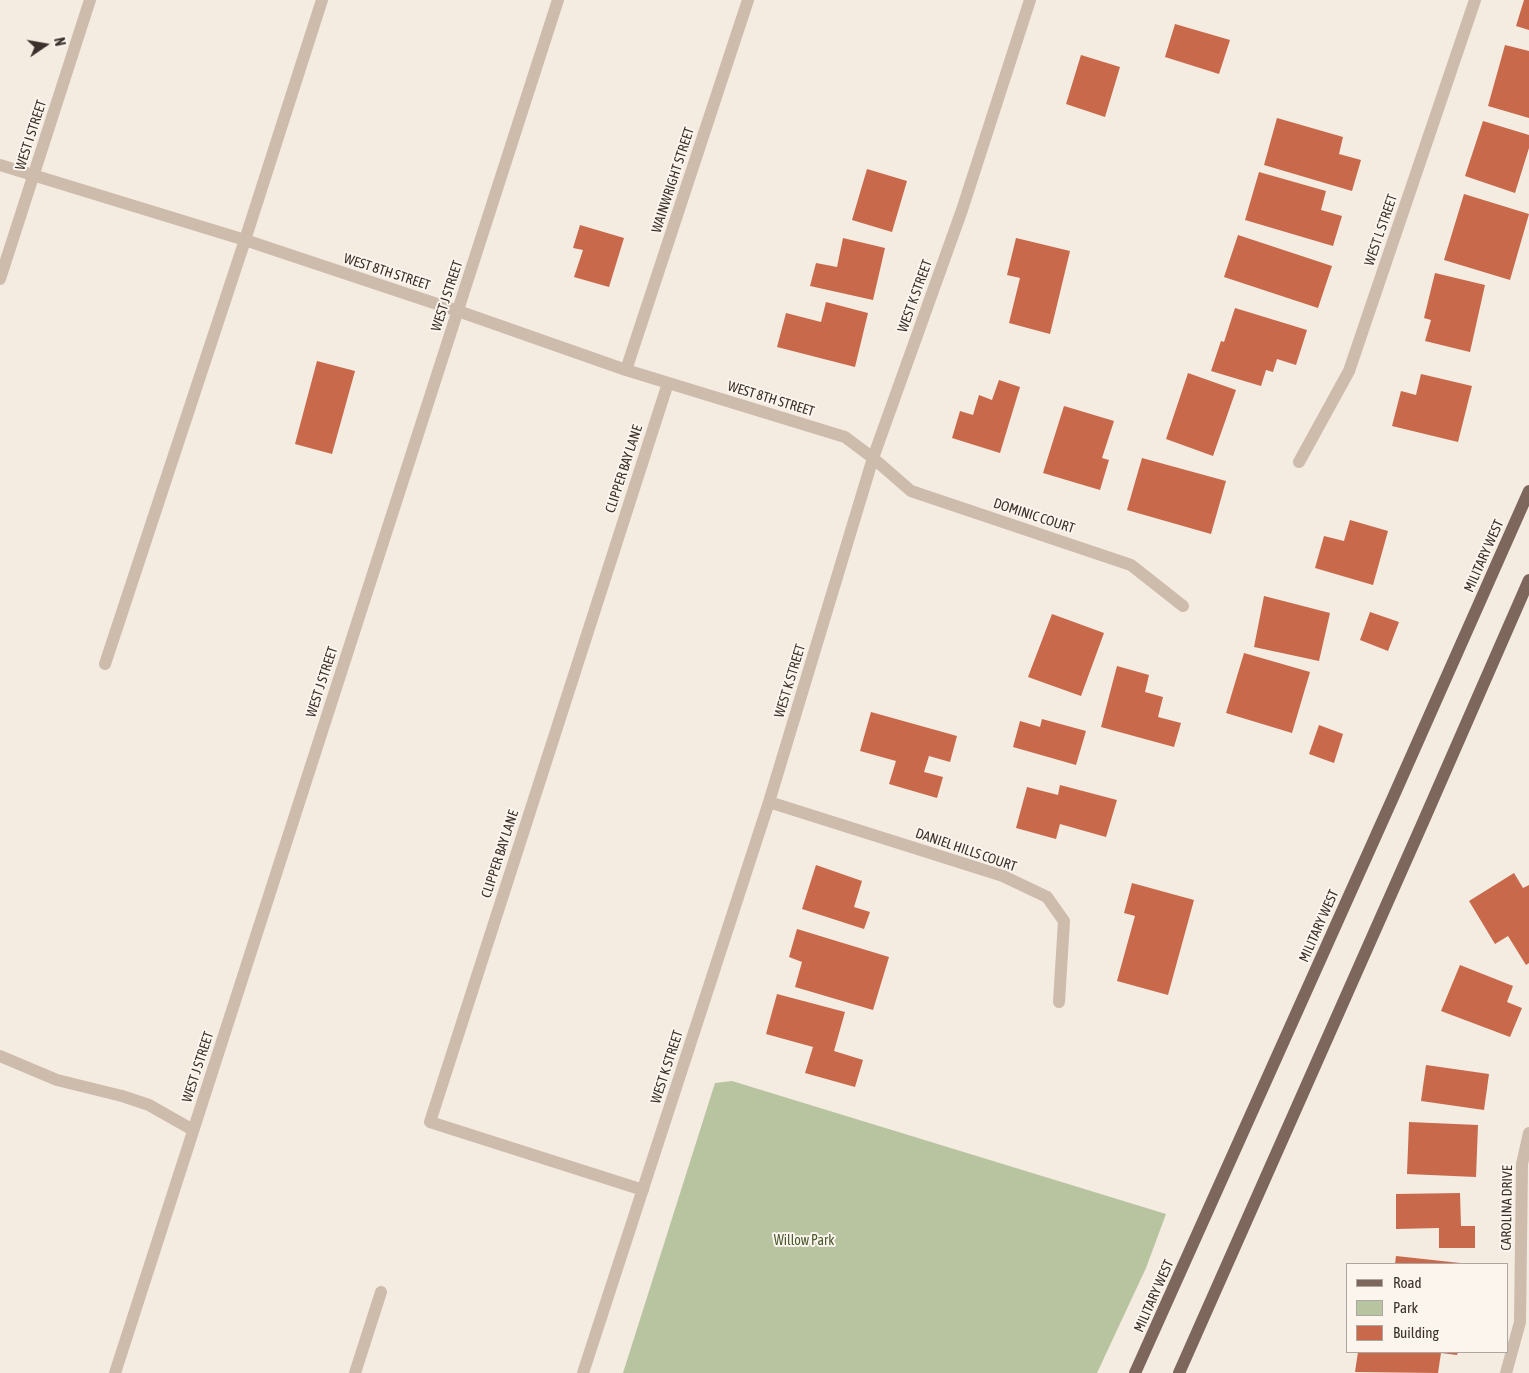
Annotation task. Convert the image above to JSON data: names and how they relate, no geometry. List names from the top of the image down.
{
  "streets": {
    "main road": ["MILITARY WEST"],
    "street": [
      "WEST I STREET",
      "WAINWRIGHT STREET",
      "WEST L STREET",
      "WEST 8TH STREET",
      "WEST J STREET",
      "WEST K STREET",
      "CLIPPER BAY LANE",
      "DOMINIC COURT",
      "DANIEL HILLS COURT",
      "CAROLINA DRIVE"
    ]
  },
  "crossings": [
    ["WEST I STREET", "WEST 8TH STREET"],
    ["WAINWRIGHT STREET", "WEST 8TH STREET"],
    ["WEST 8TH STREET", "WEST J STREET"],
    ["WEST 8TH STREET", "WEST K STREET"],
    ["WEST 8TH STREET", "CLIPPER BAY LANE"],
    ["WEST 8TH STREET", "DOMINIC COURT"],
    ["WEST K STREET", "CLIPPER BAY LANE"],
    ["WEST K STREET", "DOMINIC COURT"],
    ["WEST K STREET", "DANIEL HILLS COURT"]
  ],
  "parks": ["Willow Park"],
  "legend": ["Road", "Park", "Building"],
  "north": "right"
}
